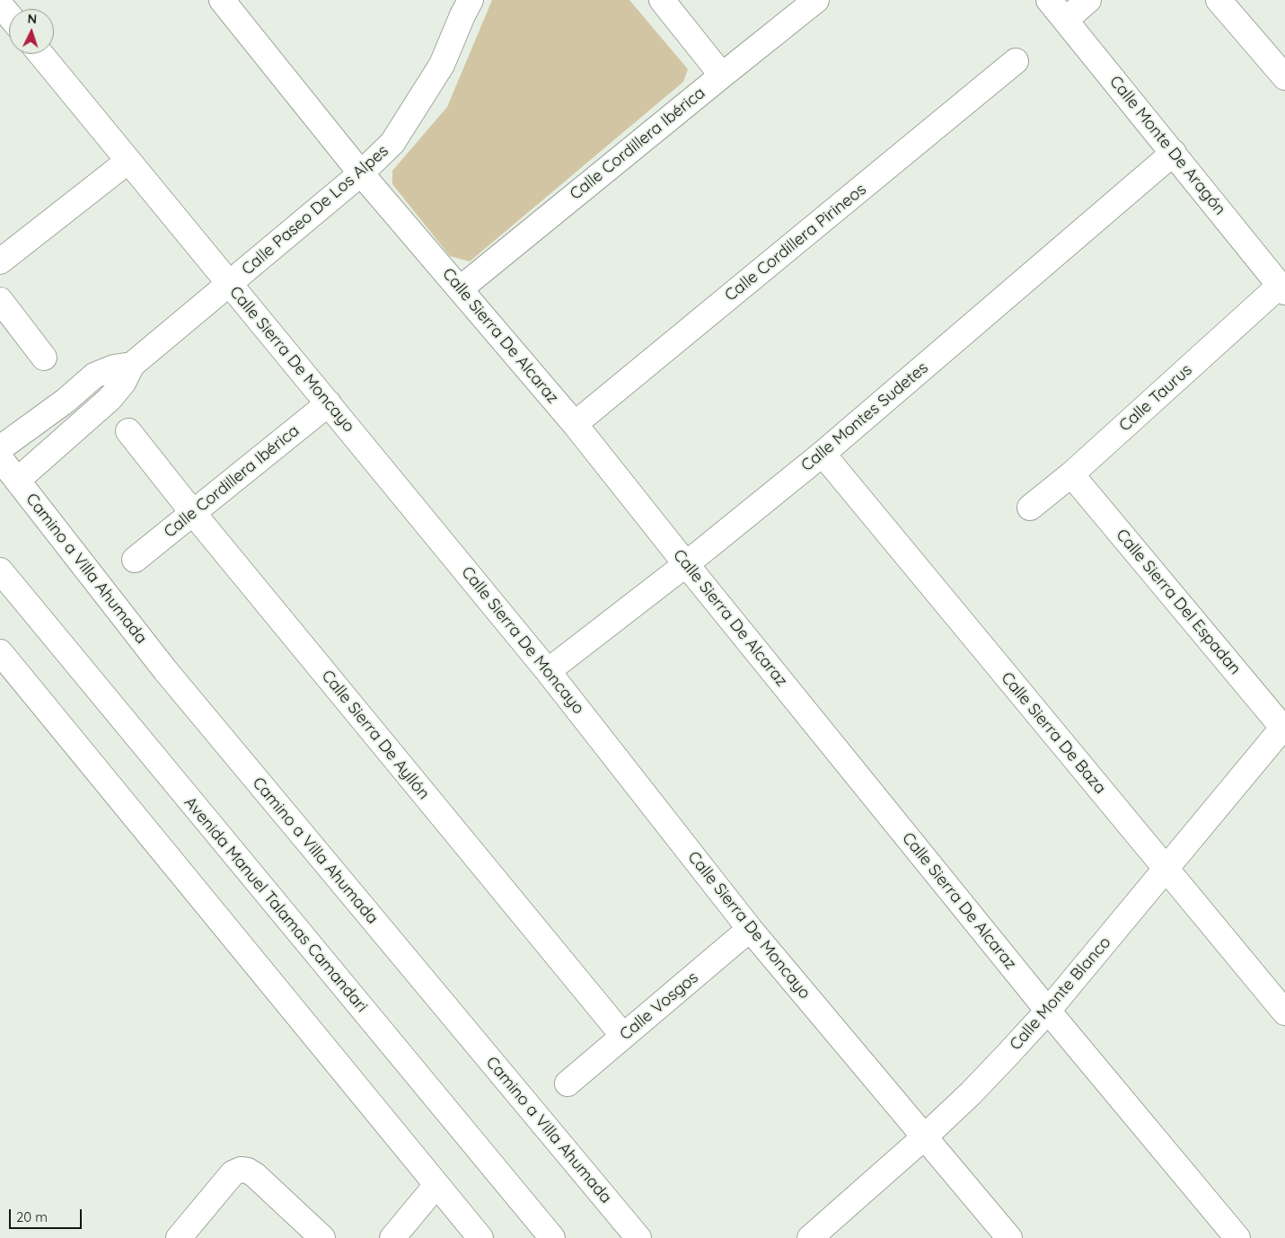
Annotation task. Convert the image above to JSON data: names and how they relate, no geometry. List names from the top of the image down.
{
  "streets": {
    "street": [
      "Calle Cordillera Ibérica",
      "Calle Monte De Aragón",
      "Calle Paseo De Los Alpes",
      "Calle Cordillera Pirineos",
      "Calle Sierra De Alcaraz",
      "Calle Sierra De Moncayo",
      "Calle Taurus",
      "Calle Montes Sudetes",
      "Camino a Villa Ahumada",
      "Calle Sierra Del Espadan",
      "Calle Sierra De Baza",
      "Calle Sierra De Ayllón",
      "Avenida Manuel Talamas Camandari",
      "Calle Monte Blanco",
      "Calle Vosgos"
    ]
  },
  "crossings": [
    ["Calle Cordillera Ibérica", "Calle Sierra De Alcaraz"],
    ["Calle Cordillera Ibérica", "Calle Sierra De Moncayo"],
    ["Calle Cordillera Ibérica", "Calle Sierra De Ayllón"],
    ["Calle Monte De Aragón", "Calle Taurus"],
    ["Calle Monte De Aragón", "Calle Montes Sudetes"],
    ["Calle Paseo De Los Alpes", "Calle Sierra De Alcaraz"],
    ["Calle Paseo De Los Alpes", "Calle Sierra De Moncayo"],
    ["Calle Paseo De Los Alpes", "Camino a Villa Ahumada"],
    ["Calle Cordillera Pirineos", "Calle Sierra De Alcaraz"],
    ["Calle Sierra De Alcaraz", "Calle Montes Sudetes"],
    ["Calle Sierra De Alcaraz", "Calle Monte Blanco"],
    ["Calle Sierra De Moncayo", "Calle Montes Sudetes"],
    ["Calle Sierra De Moncayo", "Calle Monte Blanco"],
    ["Calle Sierra De Moncayo", "Calle Vosgos"],
    ["Calle Taurus", "Calle Sierra Del Espadan"],
    ["Calle Montes Sudetes", "Calle Sierra De Baza"],
    ["Calle Sierra Del Espadan", "Calle Monte Blanco"],
    ["Calle Sierra De Baza", "Calle Monte Blanco"],
    ["Calle Sierra De Ayllón", "Calle Vosgos"]
  ],
  "scale_bar": "20 m",
  "north": "top"
}
